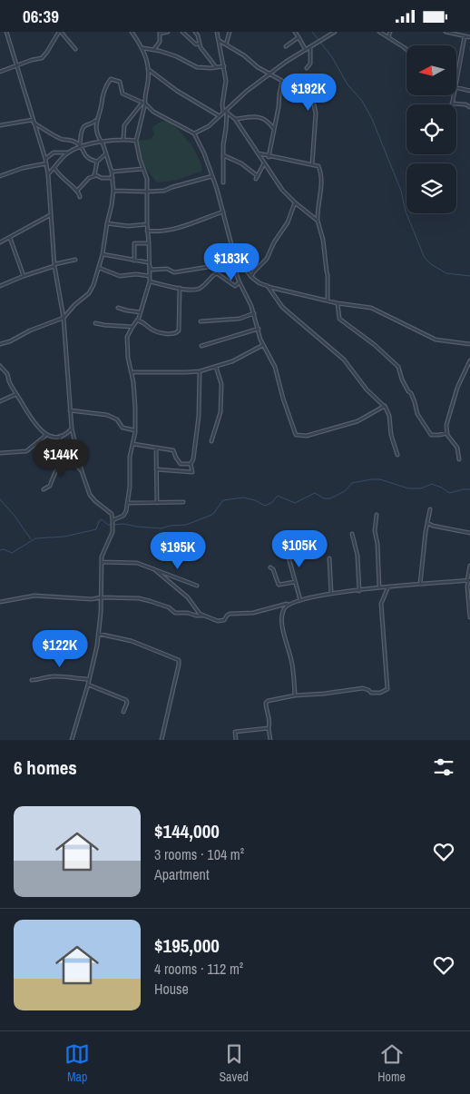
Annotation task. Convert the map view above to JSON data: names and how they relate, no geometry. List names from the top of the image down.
{
  "north": "left",
  "page": {
    "status": "06:39",
    "price": [
      "$192K",
      "$183K",
      "$144K",
      "$105K",
      "$195K",
      "$122K"
    ],
    "heading": "6 homes",
    "list": [
      {
        "name": "$144,000",
        "note": "3 rooms · 104 m² · Apartment"
      },
      {
        "name": "$195,000",
        "note": "4 rooms · 112 m² · House"
      }
    ],
    "tabs": ["Map", "Saved", "Home"]
  }
}
